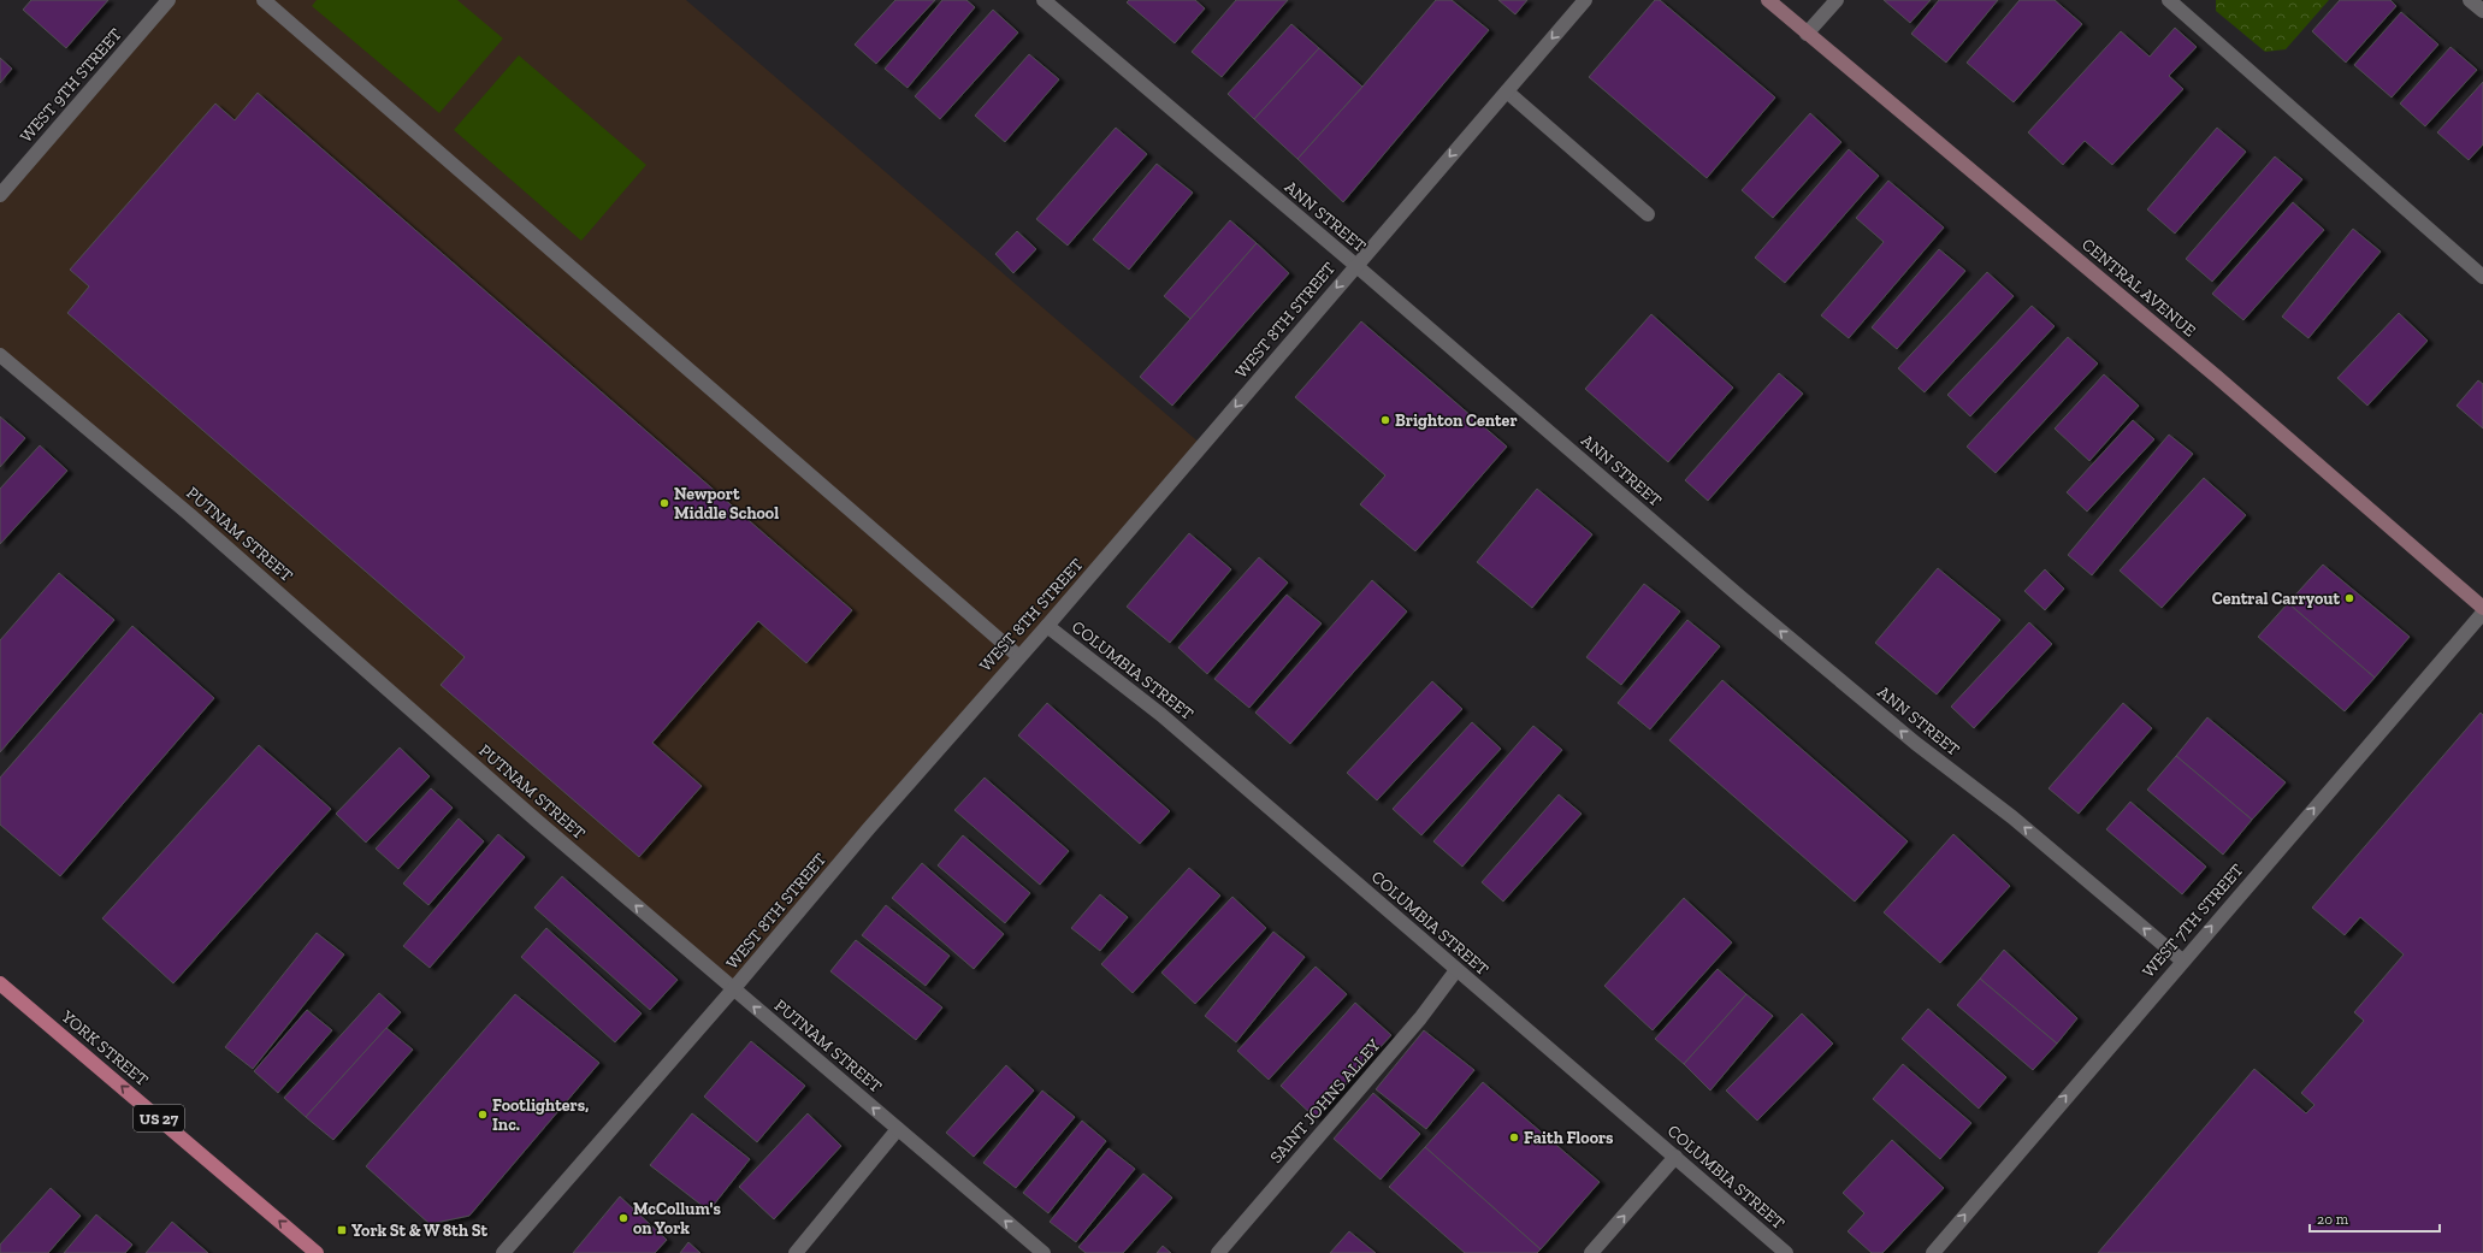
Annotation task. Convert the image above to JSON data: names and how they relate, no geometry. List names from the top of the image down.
{
  "streets": {
    "main road": ["YORK STREET", "US 27"],
    "street": [
      "WEST 9TH STREET",
      "ANN STREET",
      "CENTRAL AVENUE",
      "WEST 8TH STREET",
      "PUTNAM STREET",
      "COLUMBIA STREET",
      "WEST 7TH STREET",
      "SAINT JOHNS ALLEY"
    ]
  },
  "crossings": [
    ["ANN STREET", "WEST 8TH STREET"],
    ["ANN STREET", "WEST 7TH STREET"],
    ["WEST 8TH STREET", "PUTNAM STREET"],
    ["WEST 8TH STREET", "COLUMBIA STREET"],
    ["COLUMBIA STREET", "SAINT JOHNS ALLEY"]
  ],
  "one_way": [
    "ANN STREET",
    "WEST 8TH STREET",
    "PUTNAM STREET",
    "WEST 7TH STREET",
    "YORK STREET"
  ],
  "places": {
    "other": [
      "Brighton Center",
      "Newport Middle School",
      "Central Carryout",
      "Footlighters, Inc.",
      "Faith Floors",
      "McCollum's on York"
    ],
    "transit": ["York St & W 8th St"]
  },
  "scale_bar": "20 m"
}
